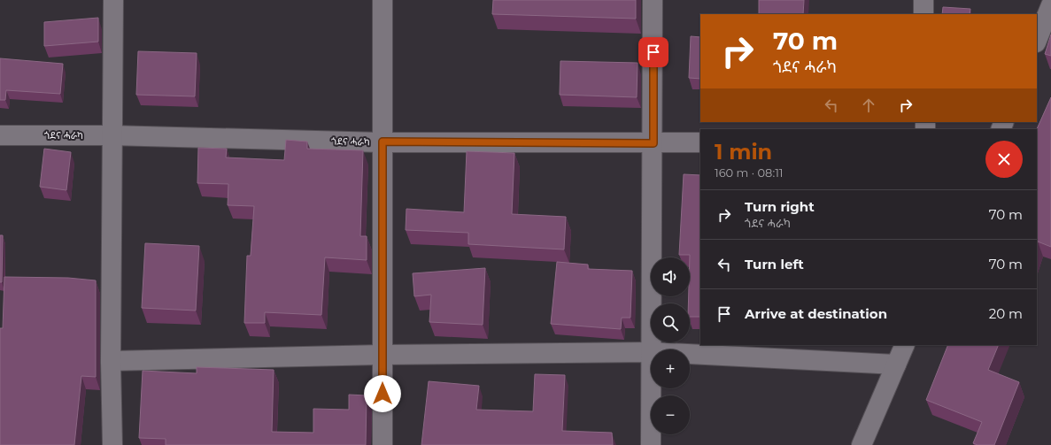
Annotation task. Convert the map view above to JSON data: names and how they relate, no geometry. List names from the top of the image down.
{
  "streets": {
    "street": ["ጎደና ሓራካ"]
  },
  "page": {
    "turn": ["70 m", "ጎደና ሓራካ"],
    "heading": ["1 min", "160 m · 08:11"],
    "list": [
      {
        "name": "Turn right",
        "note": "ጎደና ሓራካ",
        "value": "70 m"
      },
      {
        "name": "Turn left",
        "value": "70 m"
      },
      {
        "name": "Arrive at destination",
        "value": "20 m"
      }
    ],
    "map_buttons": ["+", "−"]
  }
}
